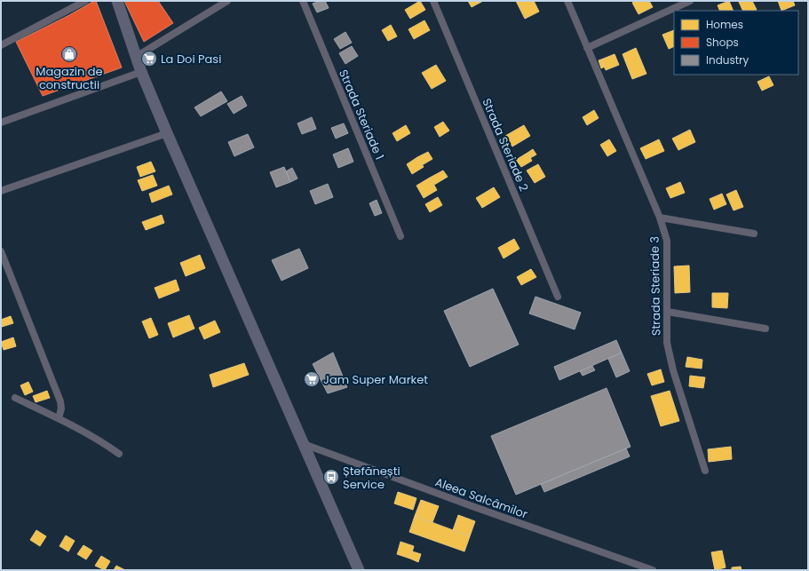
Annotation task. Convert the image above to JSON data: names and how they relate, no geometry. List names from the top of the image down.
{
  "streets": {
    "street": [
      "Strada Steriade 1",
      "Strada Steriade 2",
      "Strada Steriade 3",
      "Aleea Salcâmilor"
    ]
  },
  "places": {
    "shop": ["Magazin de constructii"],
    "supermarket": ["La Doi Pasi", "Jam Super Market"],
    "bus stop": ["Ștefănești Service"]
  },
  "legend": ["Homes", "Shops", "Industry"]
}
